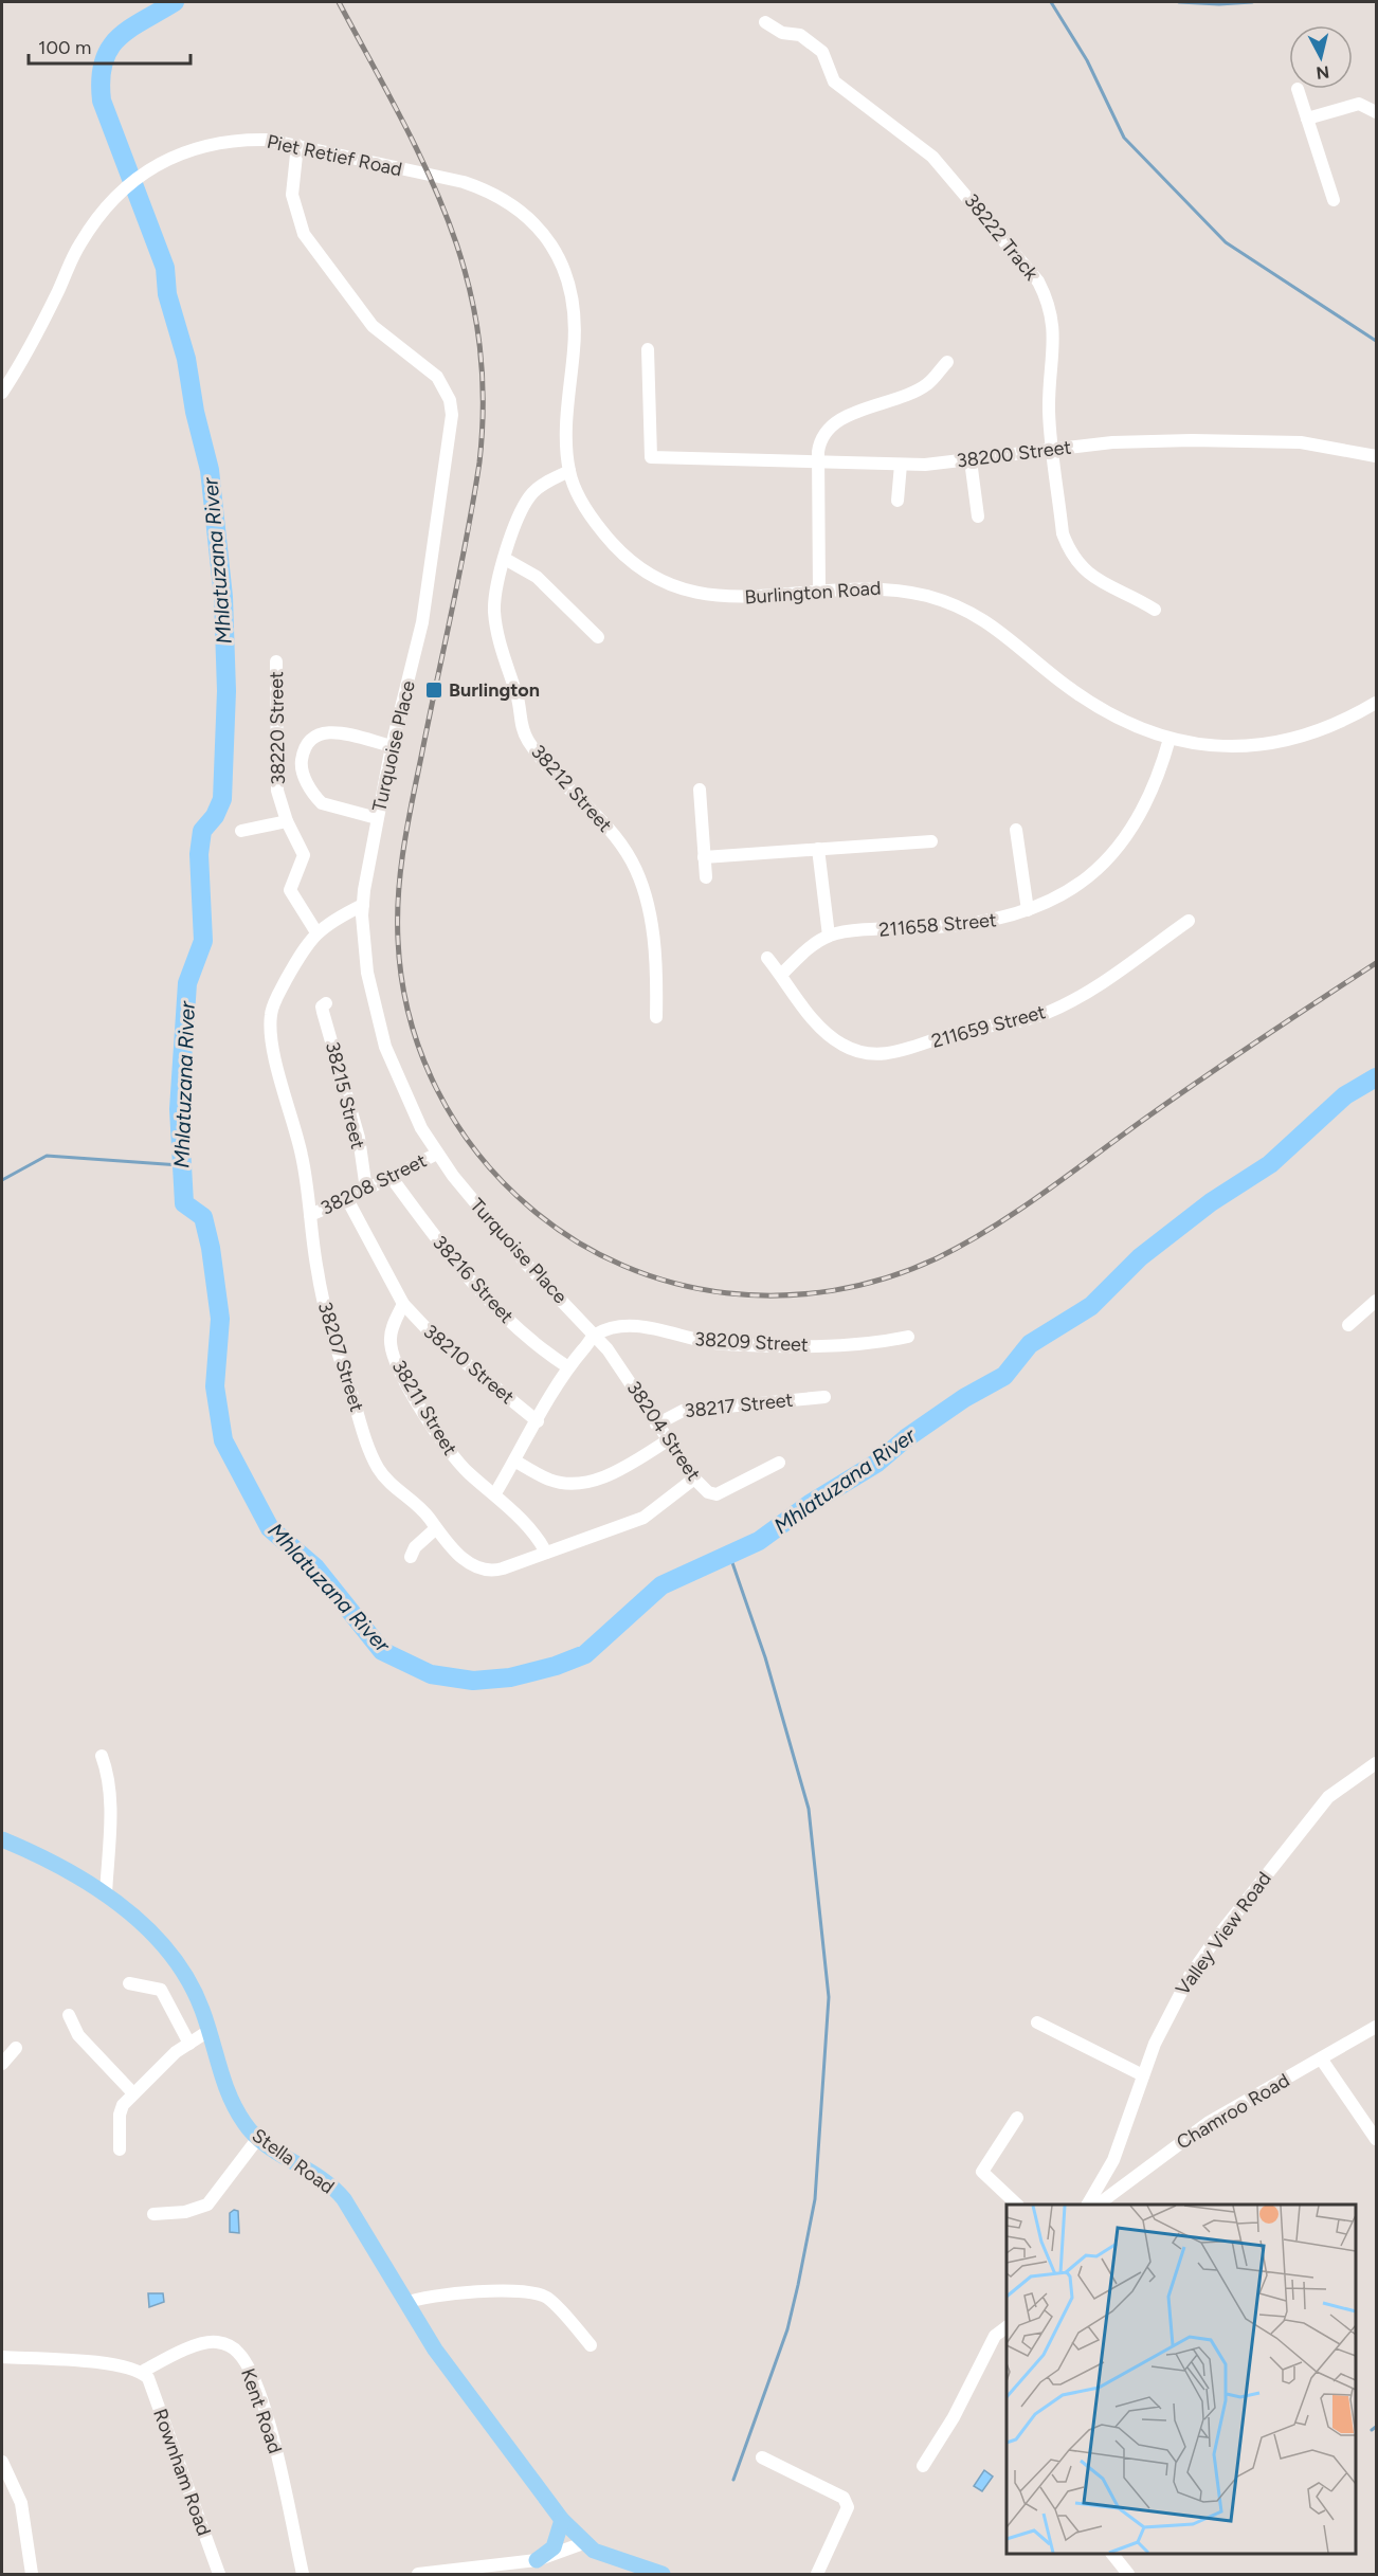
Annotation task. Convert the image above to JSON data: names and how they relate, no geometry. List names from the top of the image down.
{
  "streets": {
    "main road": ["Stella Road"],
    "street": [
      "Piet Retief Road",
      "38222 Track",
      "38200 Street",
      "Burlington Road",
      "38220 Street",
      "Turquoise Place",
      "38212 Street",
      "211658 Street",
      "211659 Street",
      "38215 Street",
      "38208 Street",
      "38216 Street",
      "38209 Street",
      "38207 Street",
      "38210 Street",
      "38217 Street",
      "38211 Street",
      "38204 Street",
      "Valley View Road",
      "Chamroo Road",
      "Kent Road",
      "Rownham Road"
    ]
  },
  "crossings": [
    ["Piet Retief Road", "Burlington Road"],
    ["Piet Retief Road", "Turquoise Place"],
    ["38222 Track", "38200 Street"],
    ["Burlington Road", "38212 Street"],
    ["Burlington Road", "211658 Street"],
    ["38220 Street", "38207 Street"],
    ["Turquoise Place", "38208 Street"],
    ["Turquoise Place", "38209 Street"],
    ["Turquoise Place", "38207 Street"],
    ["Turquoise Place", "38204 Street"],
    ["38215 Street", "38208 Street"],
    ["38208 Street", "38216 Street"],
    ["38208 Street", "38207 Street"],
    ["38208 Street", "38210 Street"],
    ["38209 Street", "38204 Street"],
    ["38207 Street", "38211 Street"],
    ["38207 Street", "38204 Street"],
    ["38210 Street", "38211 Street"],
    ["38217 Street", "38204 Street"],
    ["Kent Road", "Rownham Road"]
  ],
  "water": ["Mhlatuzana River"],
  "places": {
    "transit": ["Burlington"]
  },
  "scale_bar": "100 m",
  "north": "bottom"
}
